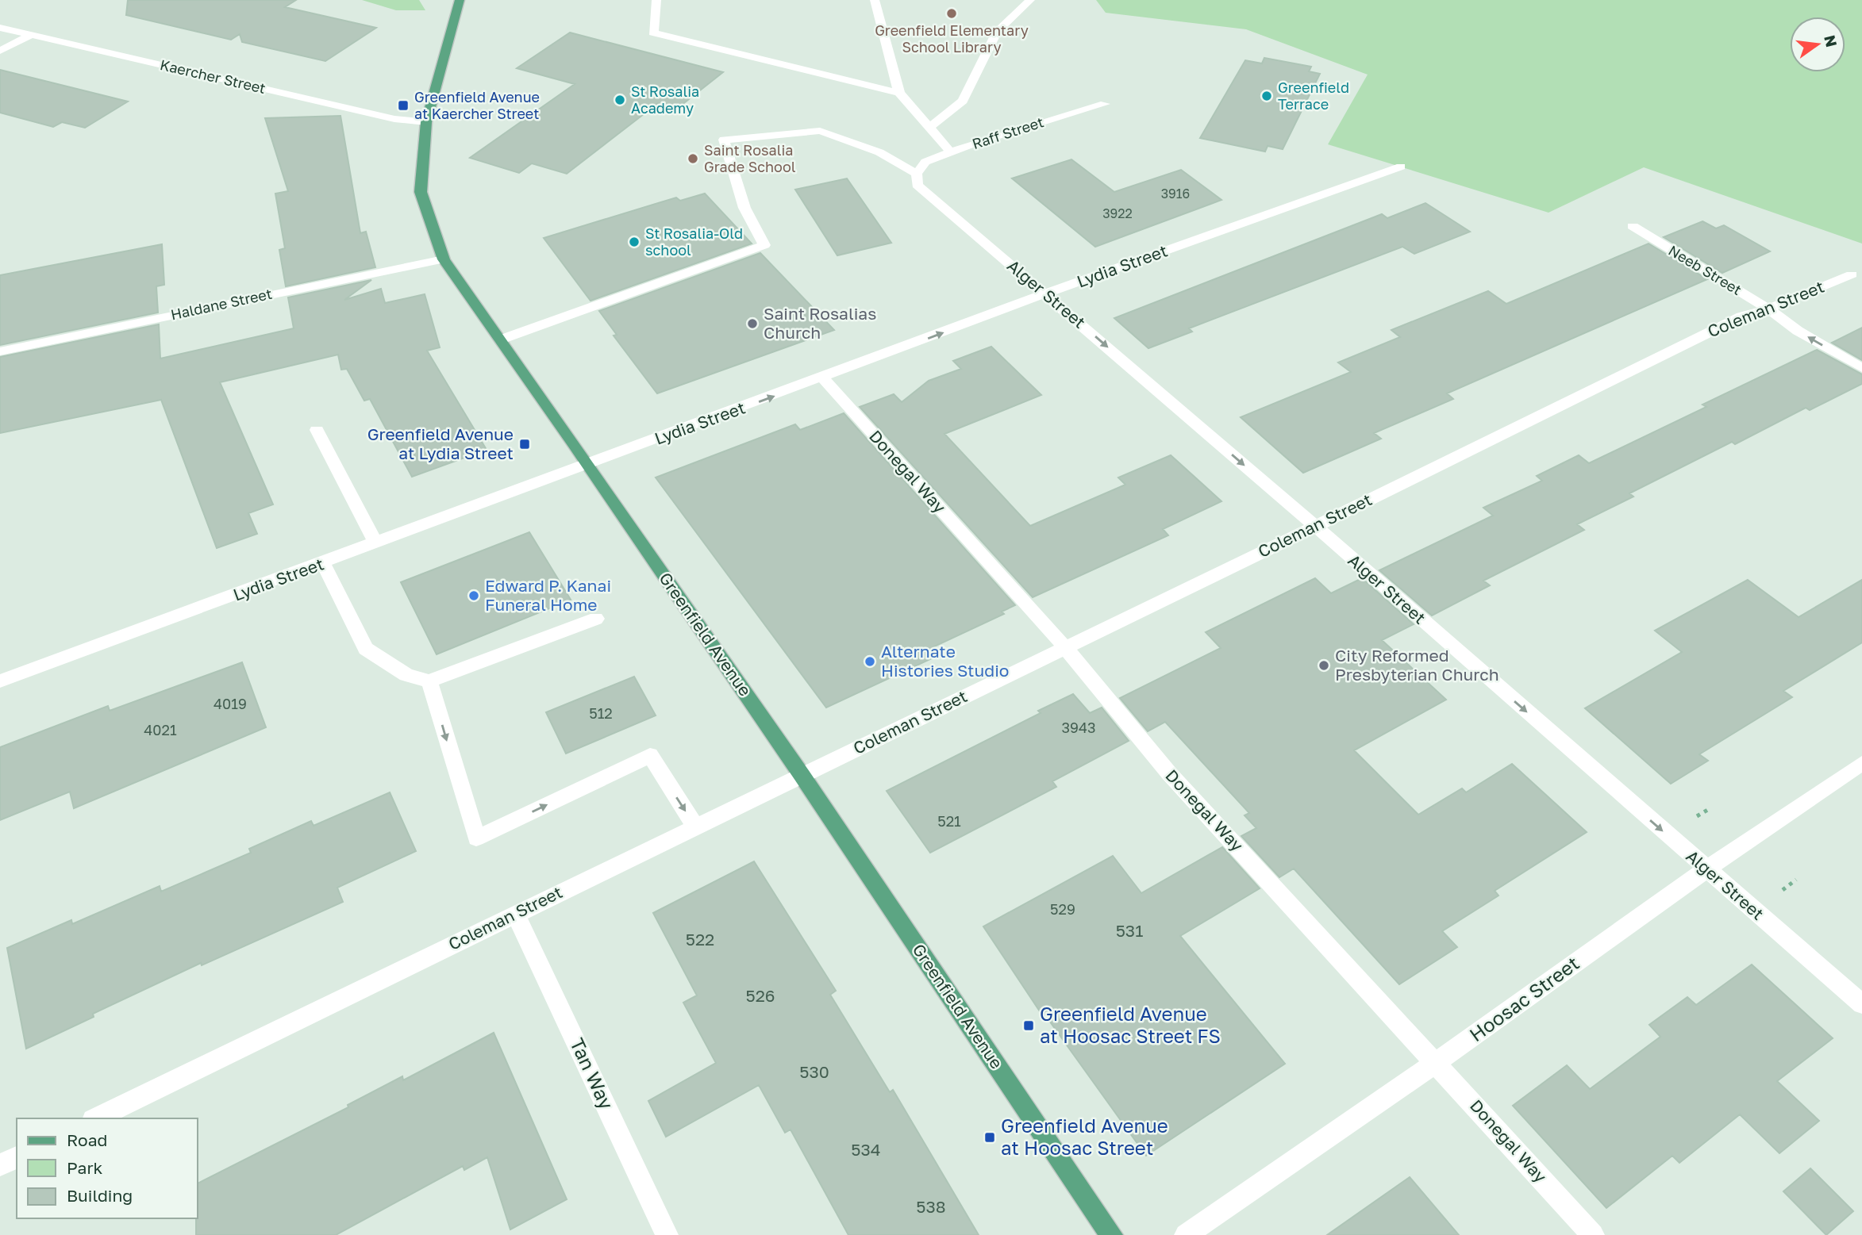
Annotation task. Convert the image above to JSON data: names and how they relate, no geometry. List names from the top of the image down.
{
  "streets": {
    "main road": ["Greenfield Avenue"],
    "street": [
      "Kaercher Street",
      "Raff Street",
      "Lydia Street",
      "Neeb Street",
      "Alger Street",
      "Haldane Street",
      "Coleman Street",
      "Donegal Way",
      "Hoosac Street",
      "Tan Way"
    ]
  },
  "crossings": [
    ["Kaercher Street", "Greenfield Avenue"],
    ["Raff Street", "Alger Street"],
    ["Lydia Street", "Alger Street"],
    ["Lydia Street", "Donegal Way"],
    ["Lydia Street", "Greenfield Avenue"],
    ["Neeb Street", "Coleman Street"],
    ["Alger Street", "Coleman Street"],
    ["Alger Street", "Hoosac Street"],
    ["Haldane Street", "Greenfield Avenue"],
    ["Coleman Street", "Donegal Way"],
    ["Coleman Street", "Greenfield Avenue"],
    ["Coleman Street", "Tan Way"],
    ["Donegal Way", "Hoosac Street"]
  ],
  "one_way": ["Neeb Street", "Alger Street"],
  "places": {
    "other": [
      "Greenfield Elementary School Library",
      "Greenfield Terrace",
      "St Rosalia Academy",
      "Saint Rosalia Grade School",
      "St Rosalia-Old school",
      "Saint Rosalias Church",
      "Edward P. Kanai Funeral Home",
      "Alternate Histories Studio",
      "City Reformed Presbyterian Church"
    ],
    "transit": [
      "Greenfield Avenue at Kaercher Street",
      "Greenfield Avenue at Lydia Street",
      "Greenfield Avenue at Hoosac Street FS",
      "Greenfield Avenue at Hoosac Street"
    ]
  },
  "house_numbers": [
    "3916",
    "3922",
    "4019",
    "512",
    "3943",
    "4021",
    "521",
    "529",
    "531",
    "522",
    "526",
    "530",
    "534",
    "538"
  ],
  "legend": ["Road", "Park", "Building"],
  "north": "right"
}
